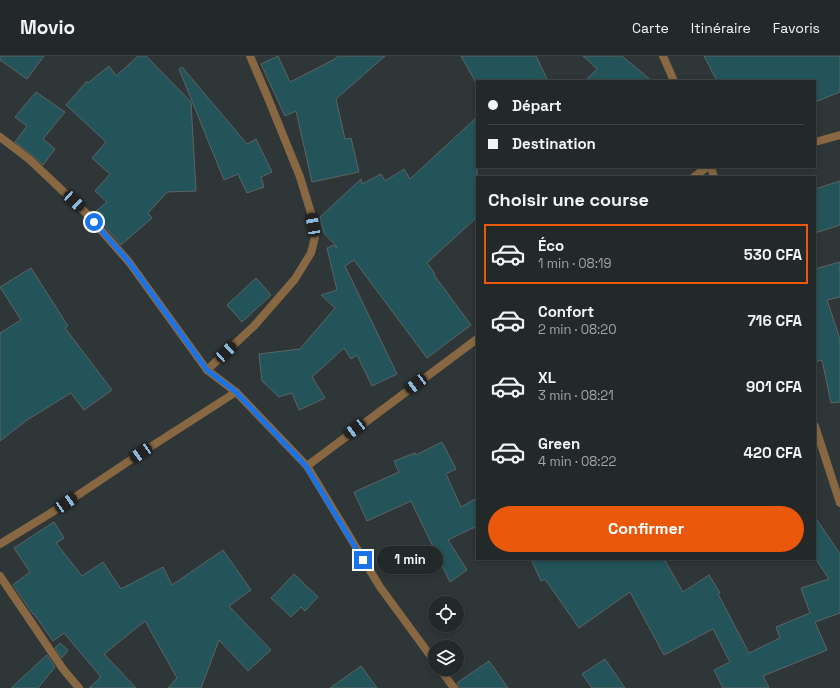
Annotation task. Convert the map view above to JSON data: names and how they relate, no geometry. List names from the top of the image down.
{
  "page": {
    "header": "Movio",
    "nav": ["Carte", "Itinéraire", "Favoris"],
    "banner": ["Départ", "Destination"],
    "heading": "Choisir une course",
    "list": [
      {
        "name": "Éco",
        "note": "1 min · 08:19",
        "value": "530 CFA"
      },
      {
        "name": "Confort",
        "note": "2 min · 08:20",
        "value": "716 CFA"
      },
      {
        "name": "XL",
        "note": "3 min · 08:21",
        "value": "901 CFA"
      },
      {
        "name": "Green",
        "note": "4 min · 08:22",
        "value": "420 CFA"
      }
    ],
    "buttons": "Confirmer",
    "bubble": "1 min"
  }
}
